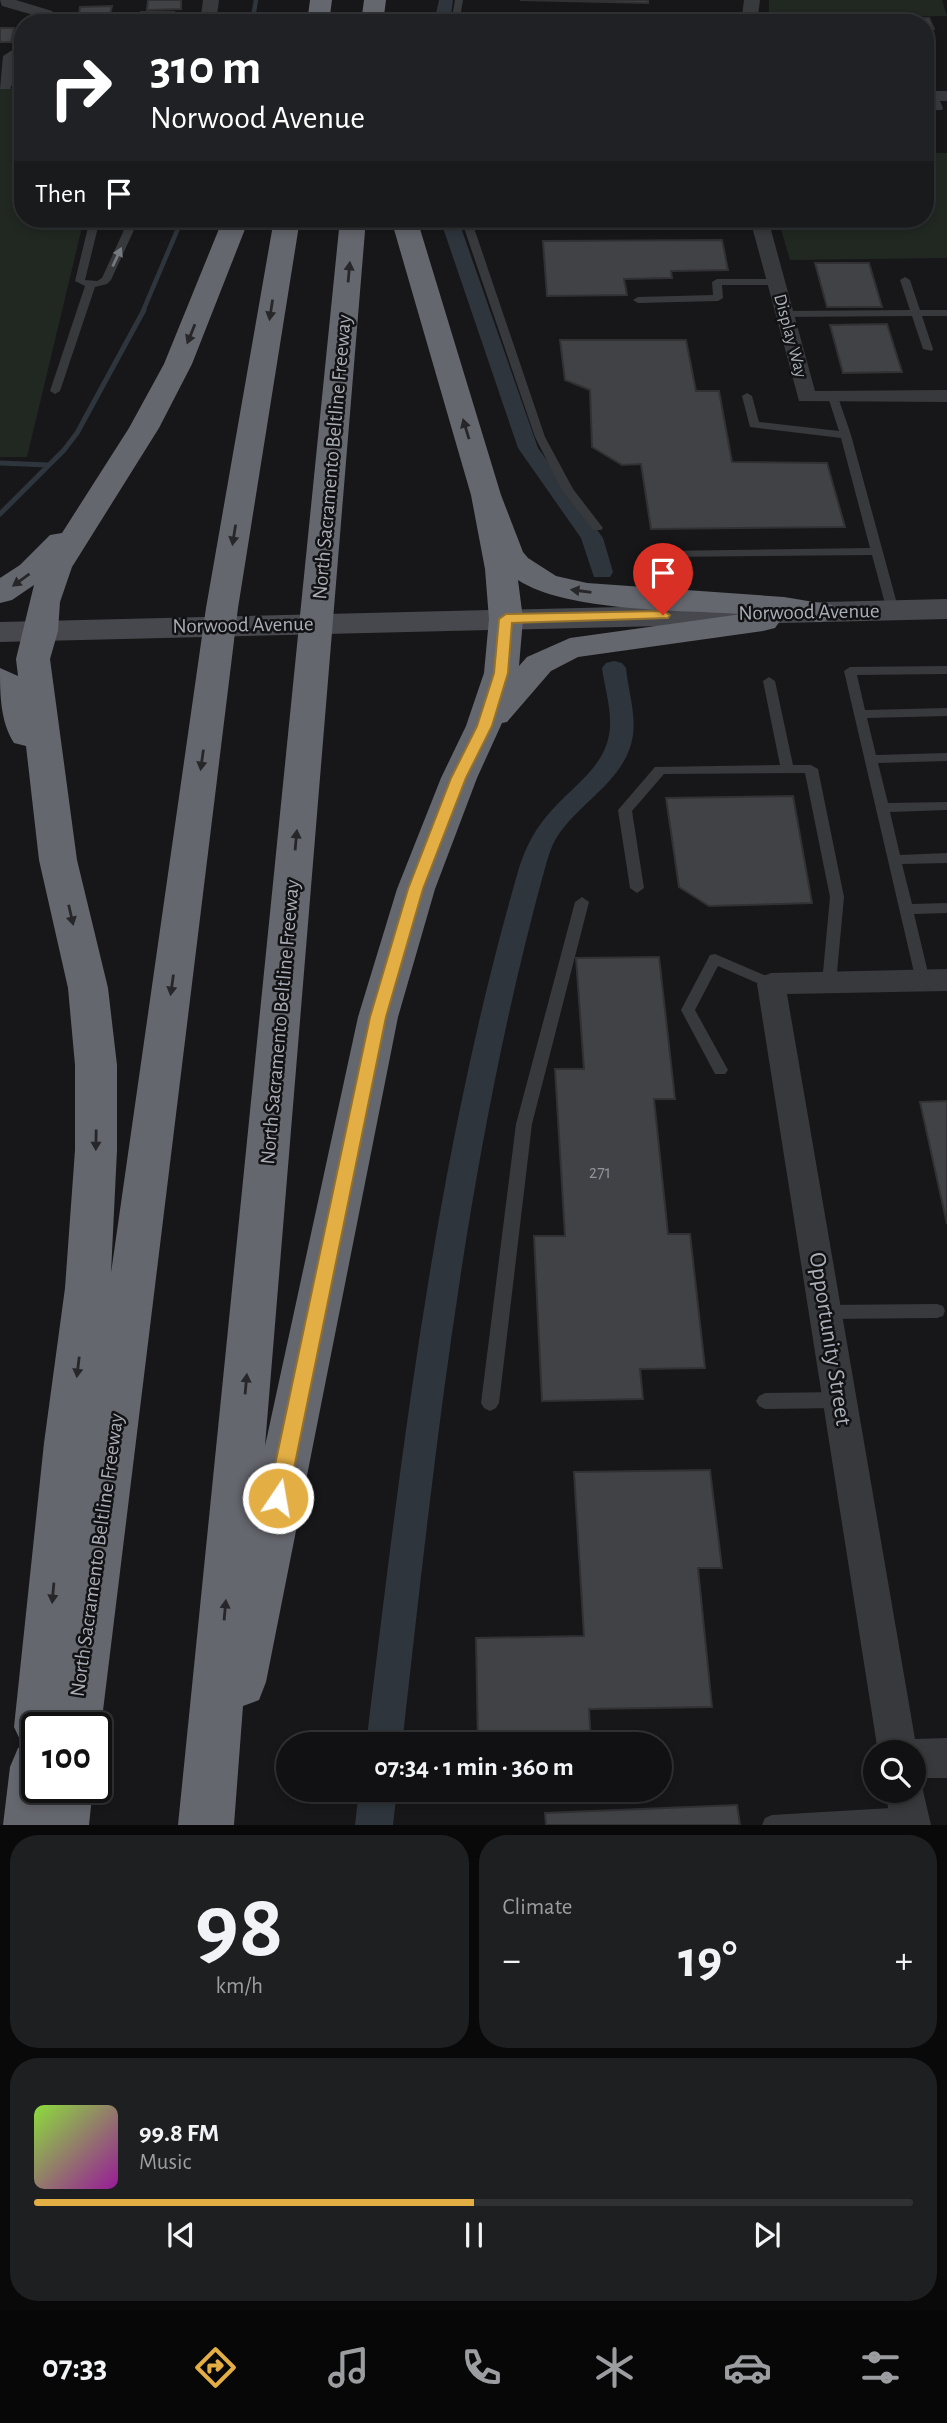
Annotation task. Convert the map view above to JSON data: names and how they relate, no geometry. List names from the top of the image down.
{
  "streets": {
    "highway": ["North Sacramento Beltline Freeway"],
    "main road": ["Norwood Avenue"],
    "street": ["Display Way", "Opportunity Street"]
  },
  "house_numbers": ["271"],
  "page": {
    "turn": ["310 m", "Norwood Avenue"],
    "then": "Then",
    "limit": "100",
    "trip": "07:34 · 1 min · 360 m",
    "tile": [
      ["98", "km/h"],
      "Climate"
    ],
    "heat": ["−", "19°", "+"],
    "song": ["99.8 FM", "Music"],
    "tabs": "07:33"
  }
}
